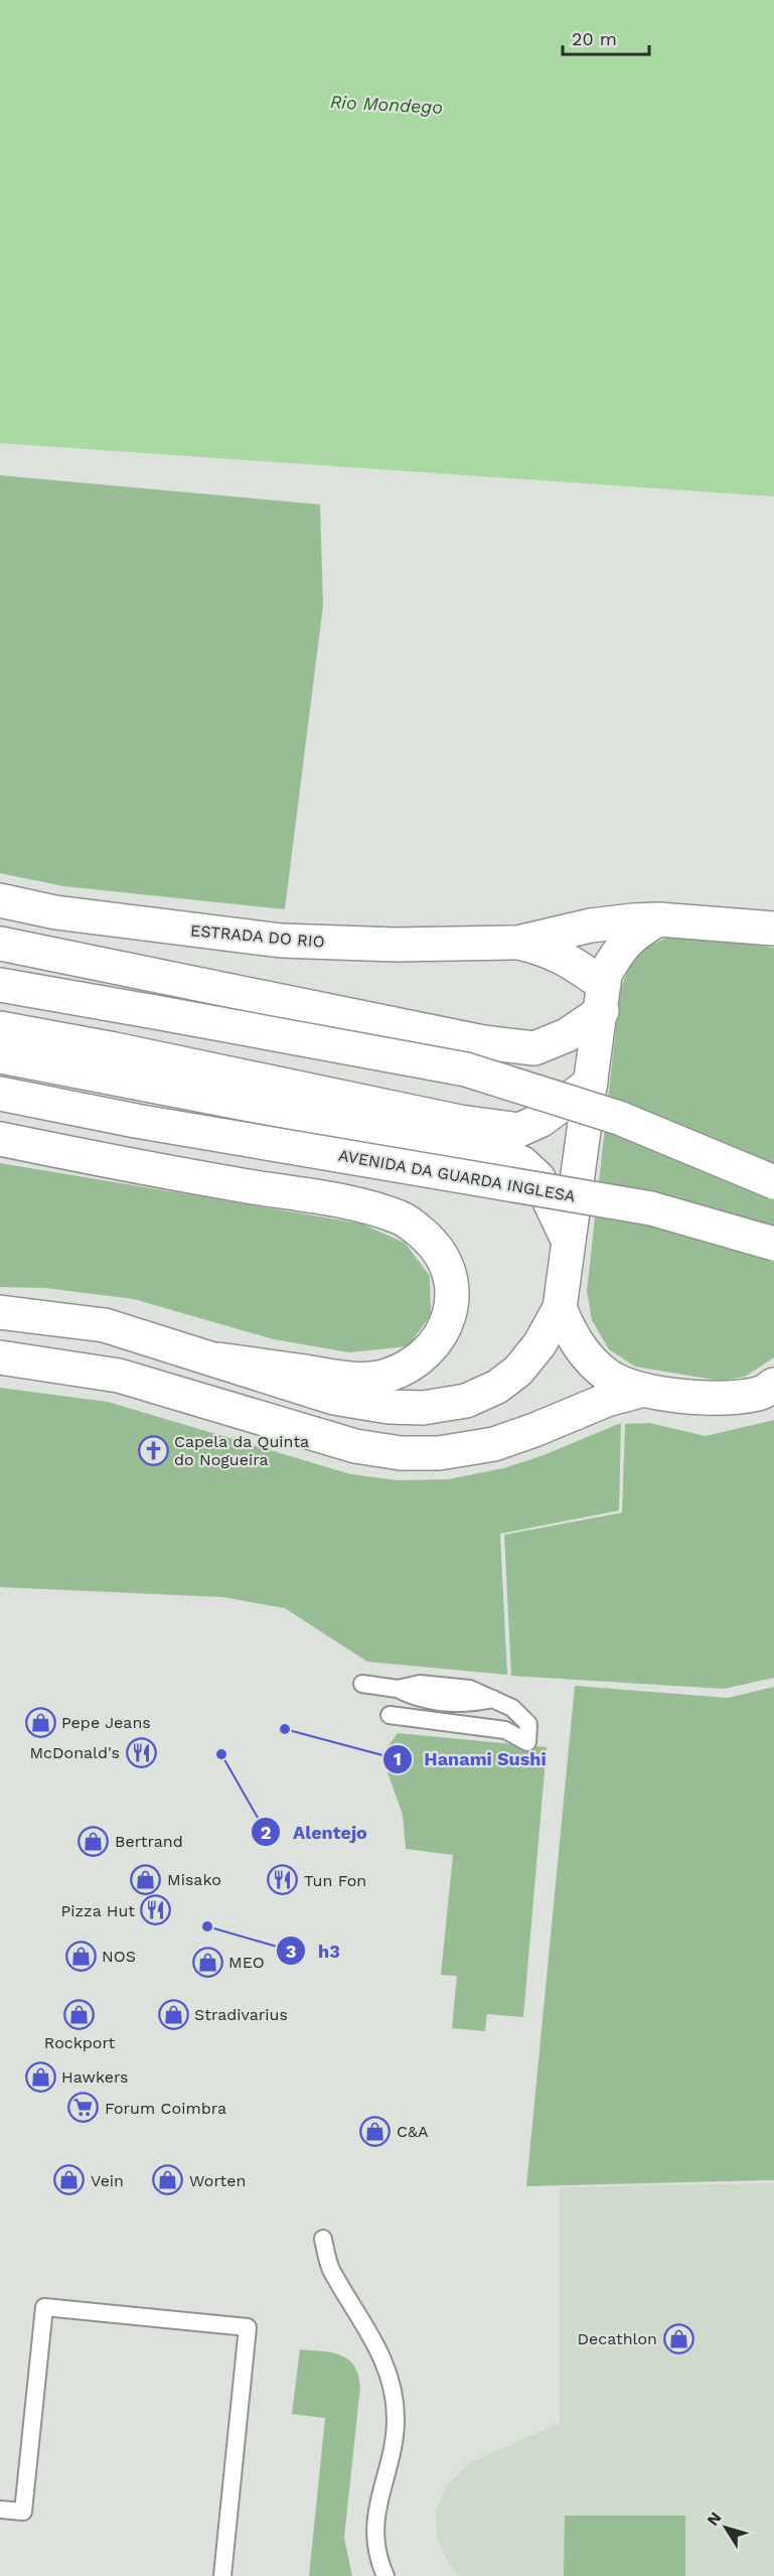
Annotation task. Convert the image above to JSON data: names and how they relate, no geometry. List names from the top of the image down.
{
  "streets": {
    "main road": ["ESTRADA DO RIO", "AVENIDA DA GUARDA INGLESA"]
  },
  "water": ["Rio Mondego"],
  "places": {
    "church": ["Capela da Quinta do Nogueira"],
    "shop": [
      "Pepe Jeans",
      "Bertrand",
      "Misako",
      "NOS",
      "MEO",
      "Rockport",
      "Stradivarius",
      "Hawkers",
      "C&A",
      "Vein",
      "Worten",
      "Decathlon"
    ],
    "other": ["Hanami Sushi", "Alentejo", "h3"],
    "restaurant": ["McDonald's", "Tun Fon", "Pizza Hut"],
    "supermarket": ["Forum Coimbra"]
  },
  "scale_bar": "20 m",
  "north": "top left"
}
